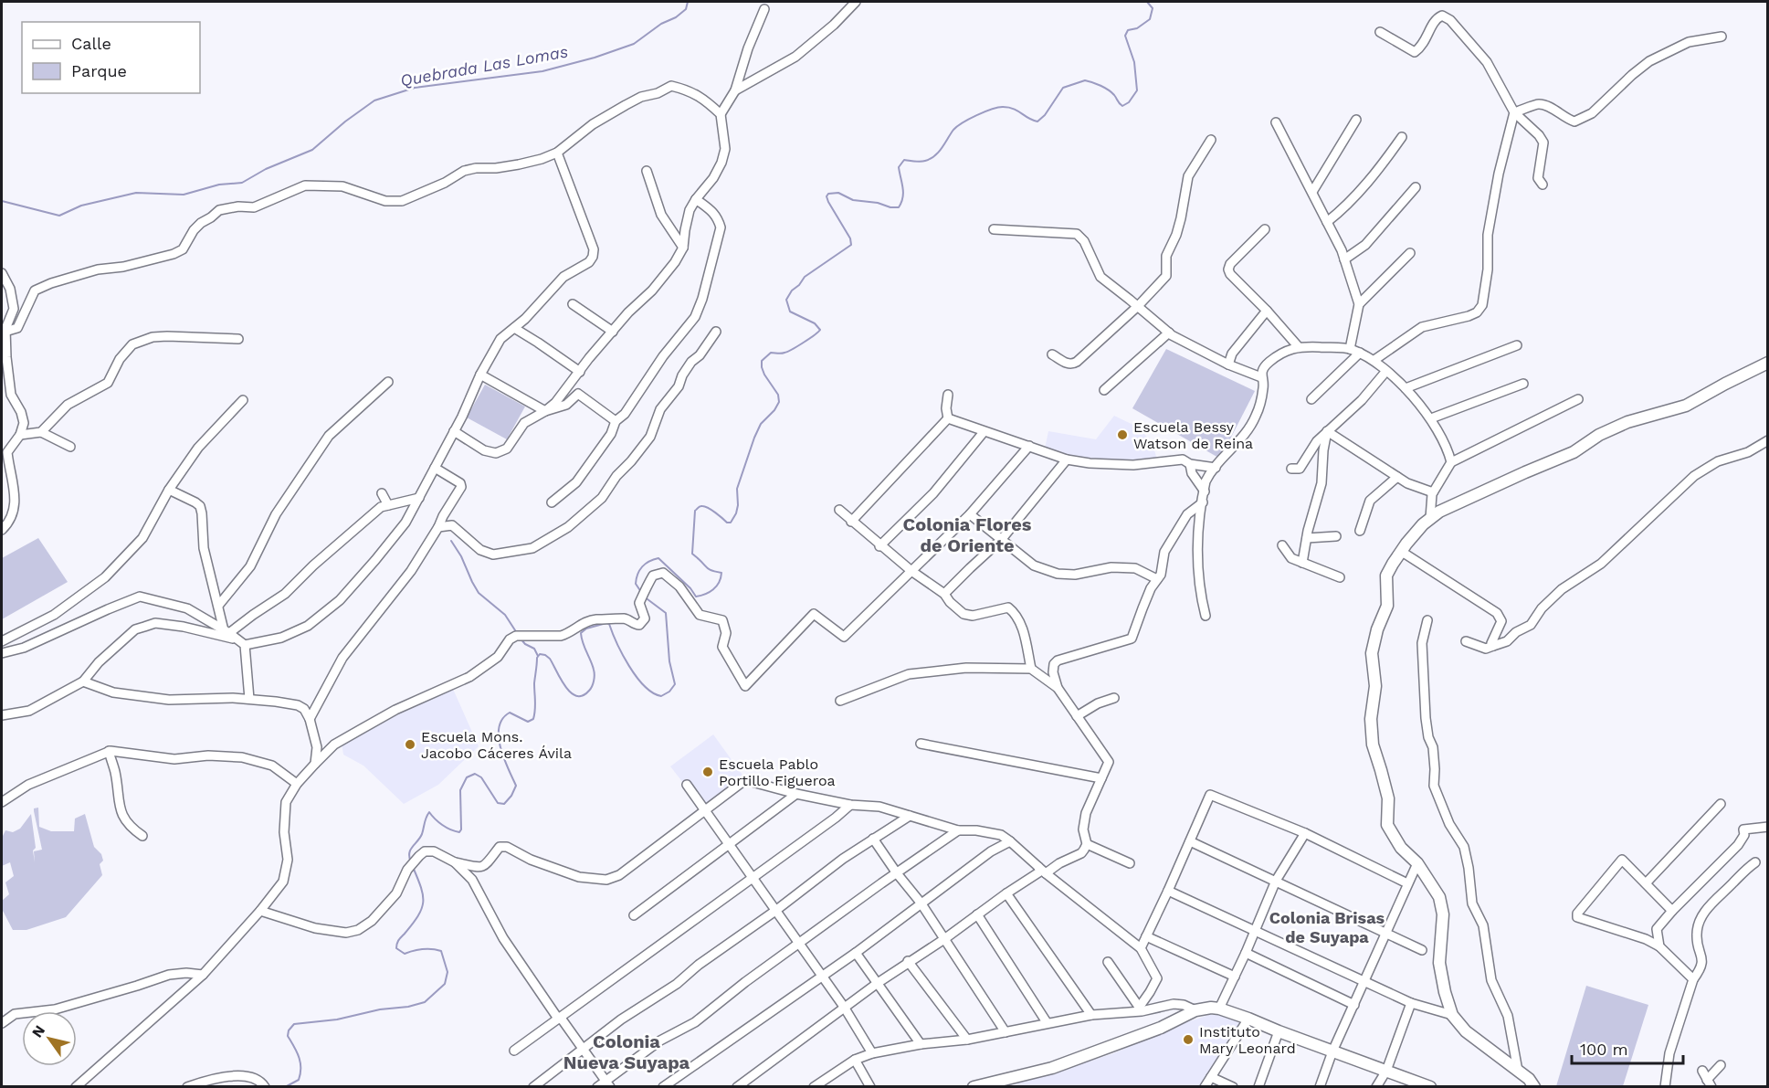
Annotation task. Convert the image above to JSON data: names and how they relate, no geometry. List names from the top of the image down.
{
  "districts": ["Colonia Flores de Oriente", "Colonia Brisas de Suyapa", "Colonia Nueva Suyapa"],
  "water": ["Quebrada Las Lomas"],
  "places": [
    "Escuela Bessy Watson de Reina",
    "Escuela Mons. Jacobo Cáceres Ávila",
    "Escuela Pablo Portillo Figueroa",
    "Instituto Mary Leonard"
  ],
  "legend": ["Calle", "Parque"],
  "scale_bar": "100 m",
  "north": "top left"
}
